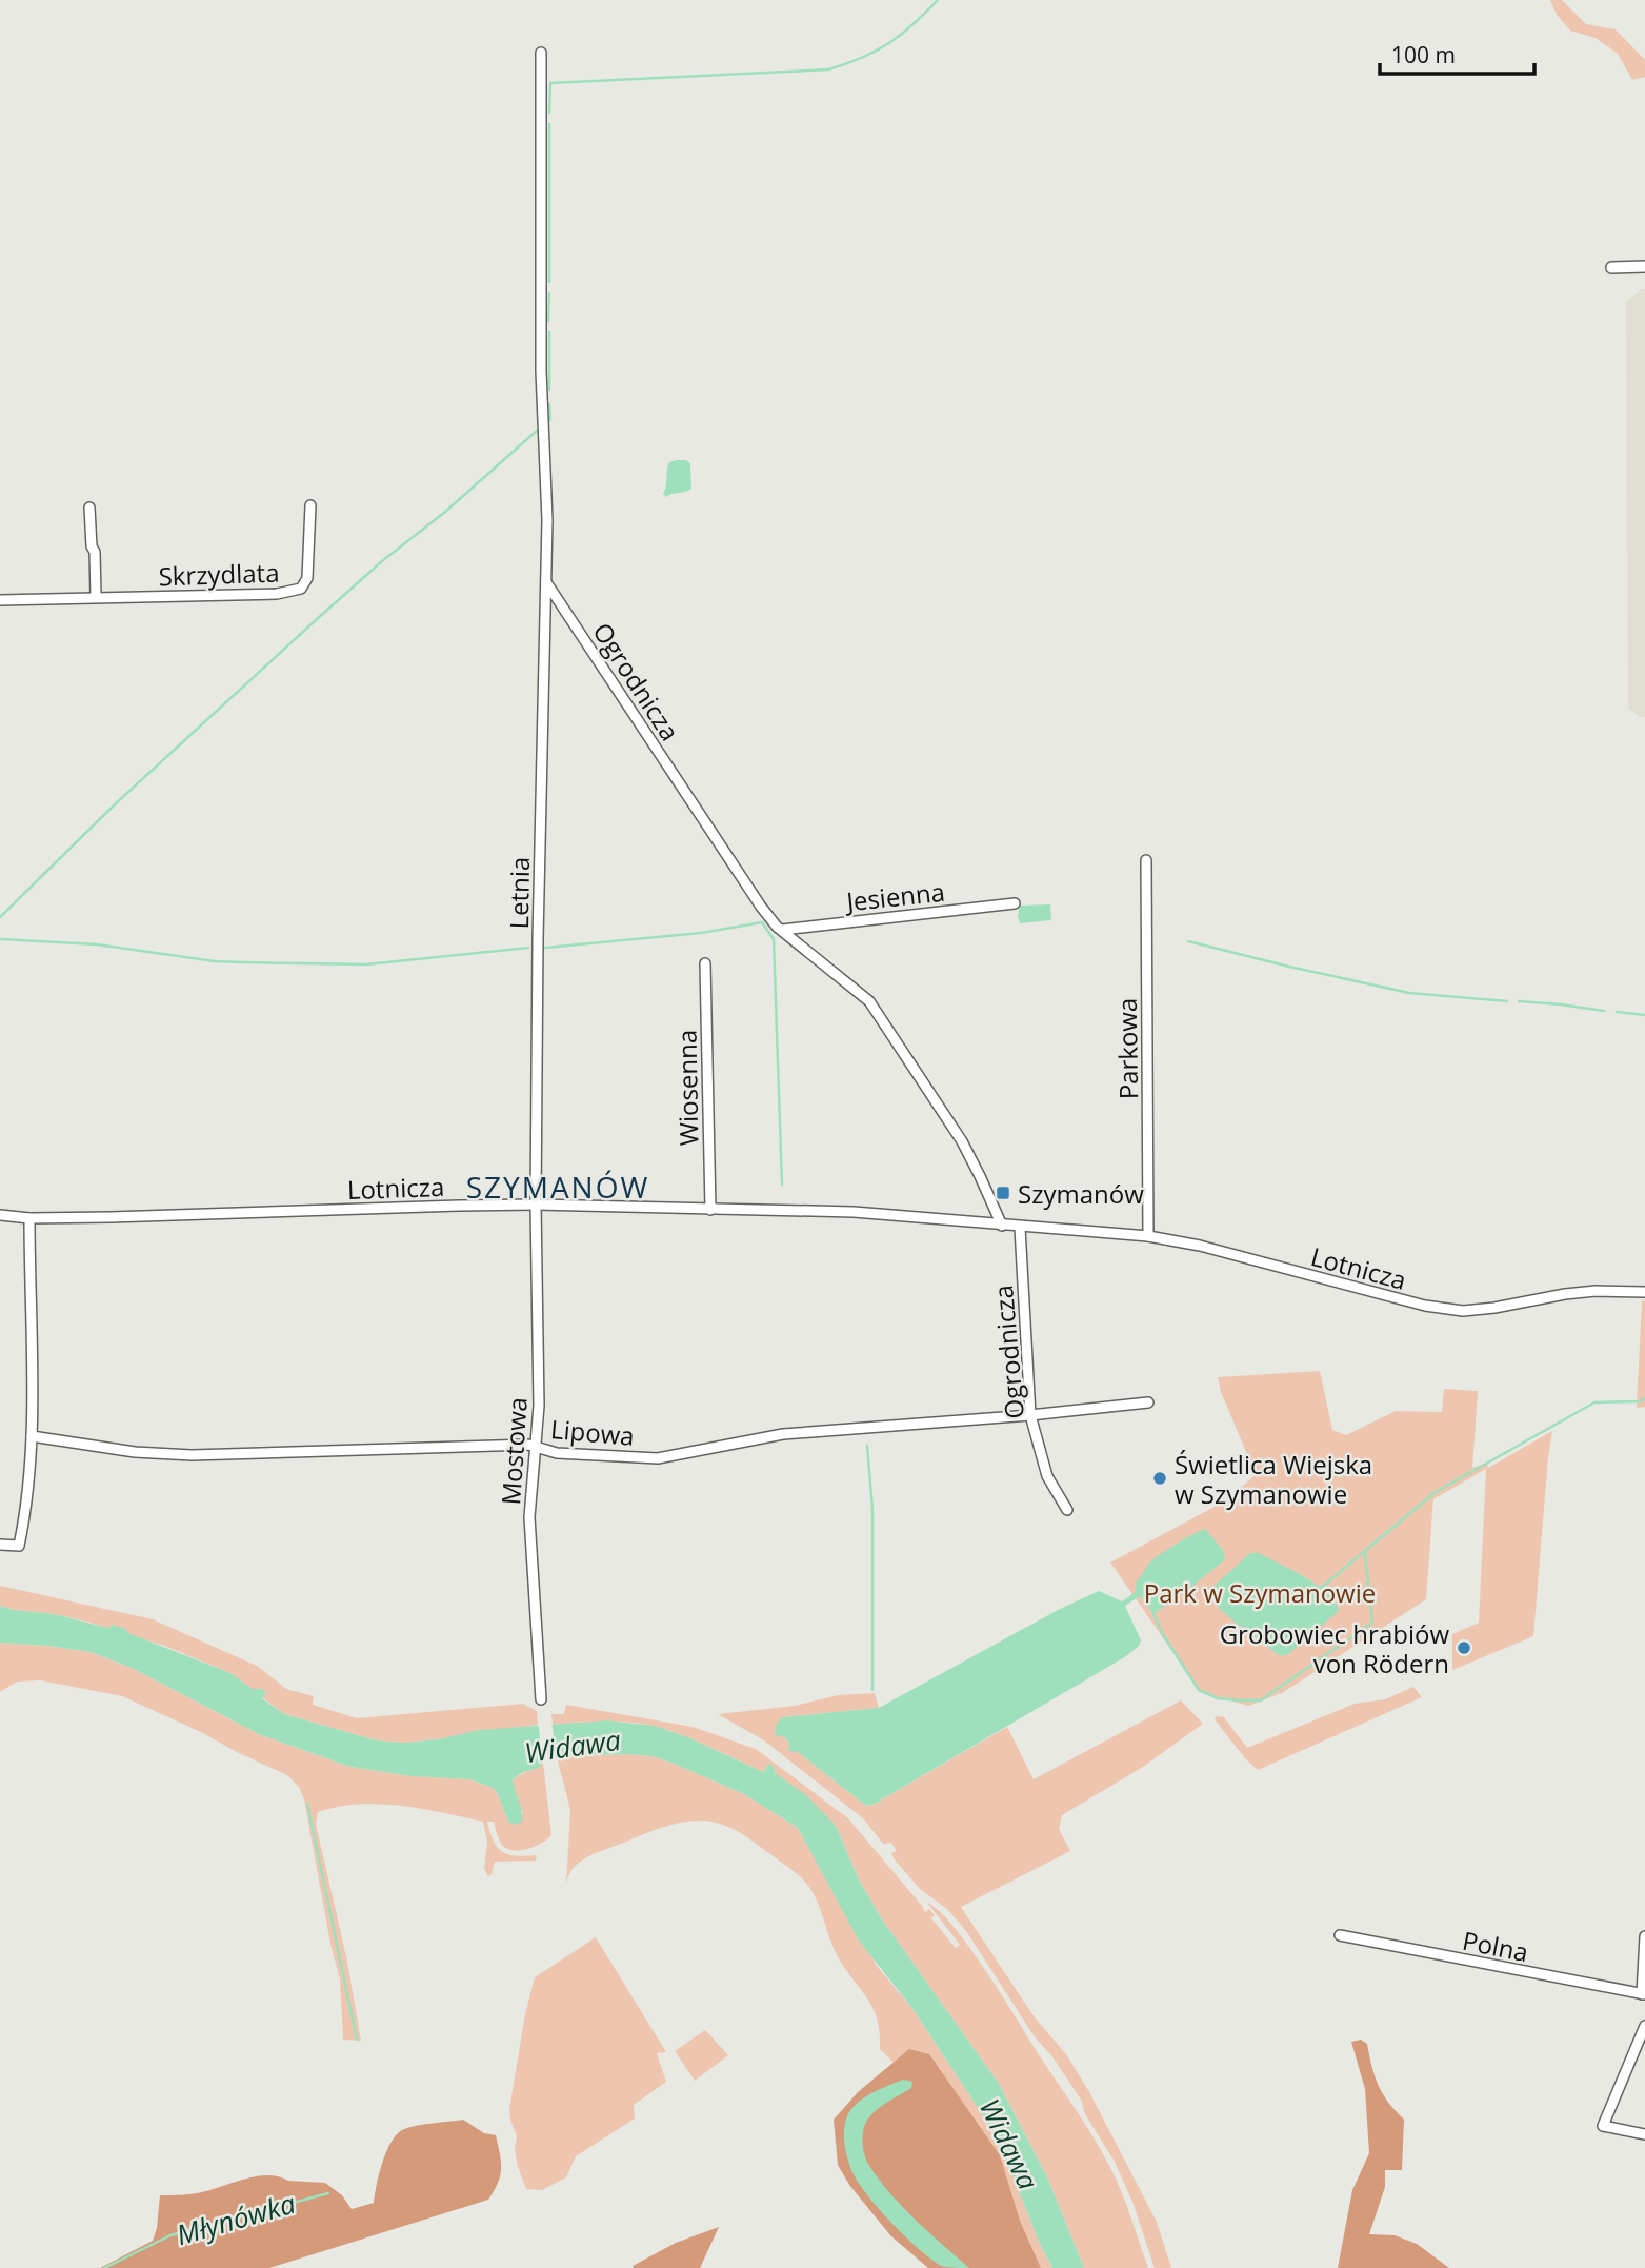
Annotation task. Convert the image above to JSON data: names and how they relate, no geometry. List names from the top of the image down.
{
  "streets": {
    "street": [
      "Skrzydlata",
      "Ogrodnicza",
      "Letnia",
      "Jesienna",
      "Parkowa",
      "Wiosenna",
      "Lotnicza",
      "Lipowa",
      "Mostowa",
      "Polna"
    ]
  },
  "crossings": [
    ["Ogrodnicza", "Letnia"],
    ["Ogrodnicza", "Jesienna"],
    ["Ogrodnicza", "Lotnicza"],
    ["Ogrodnicza", "Lipowa"],
    ["Letnia", "Lotnicza"],
    ["Letnia", "Mostowa"],
    ["Parkowa", "Lotnicza"],
    ["Wiosenna", "Lotnicza"],
    ["Lotnicza", "Mostowa"],
    ["Lipowa", "Mostowa"]
  ],
  "districts": ["SZYMANÓW"],
  "water": ["Widawa", "Młynówka"],
  "parks": ["Park w Szymanowie"],
  "places": {
    "transit": ["Szymanów"],
    "other": ["Świetlica Wiejska w Szymanowie", "Grobowiec hrabiów von Rödern"]
  },
  "scale_bar": "100 m"
}
